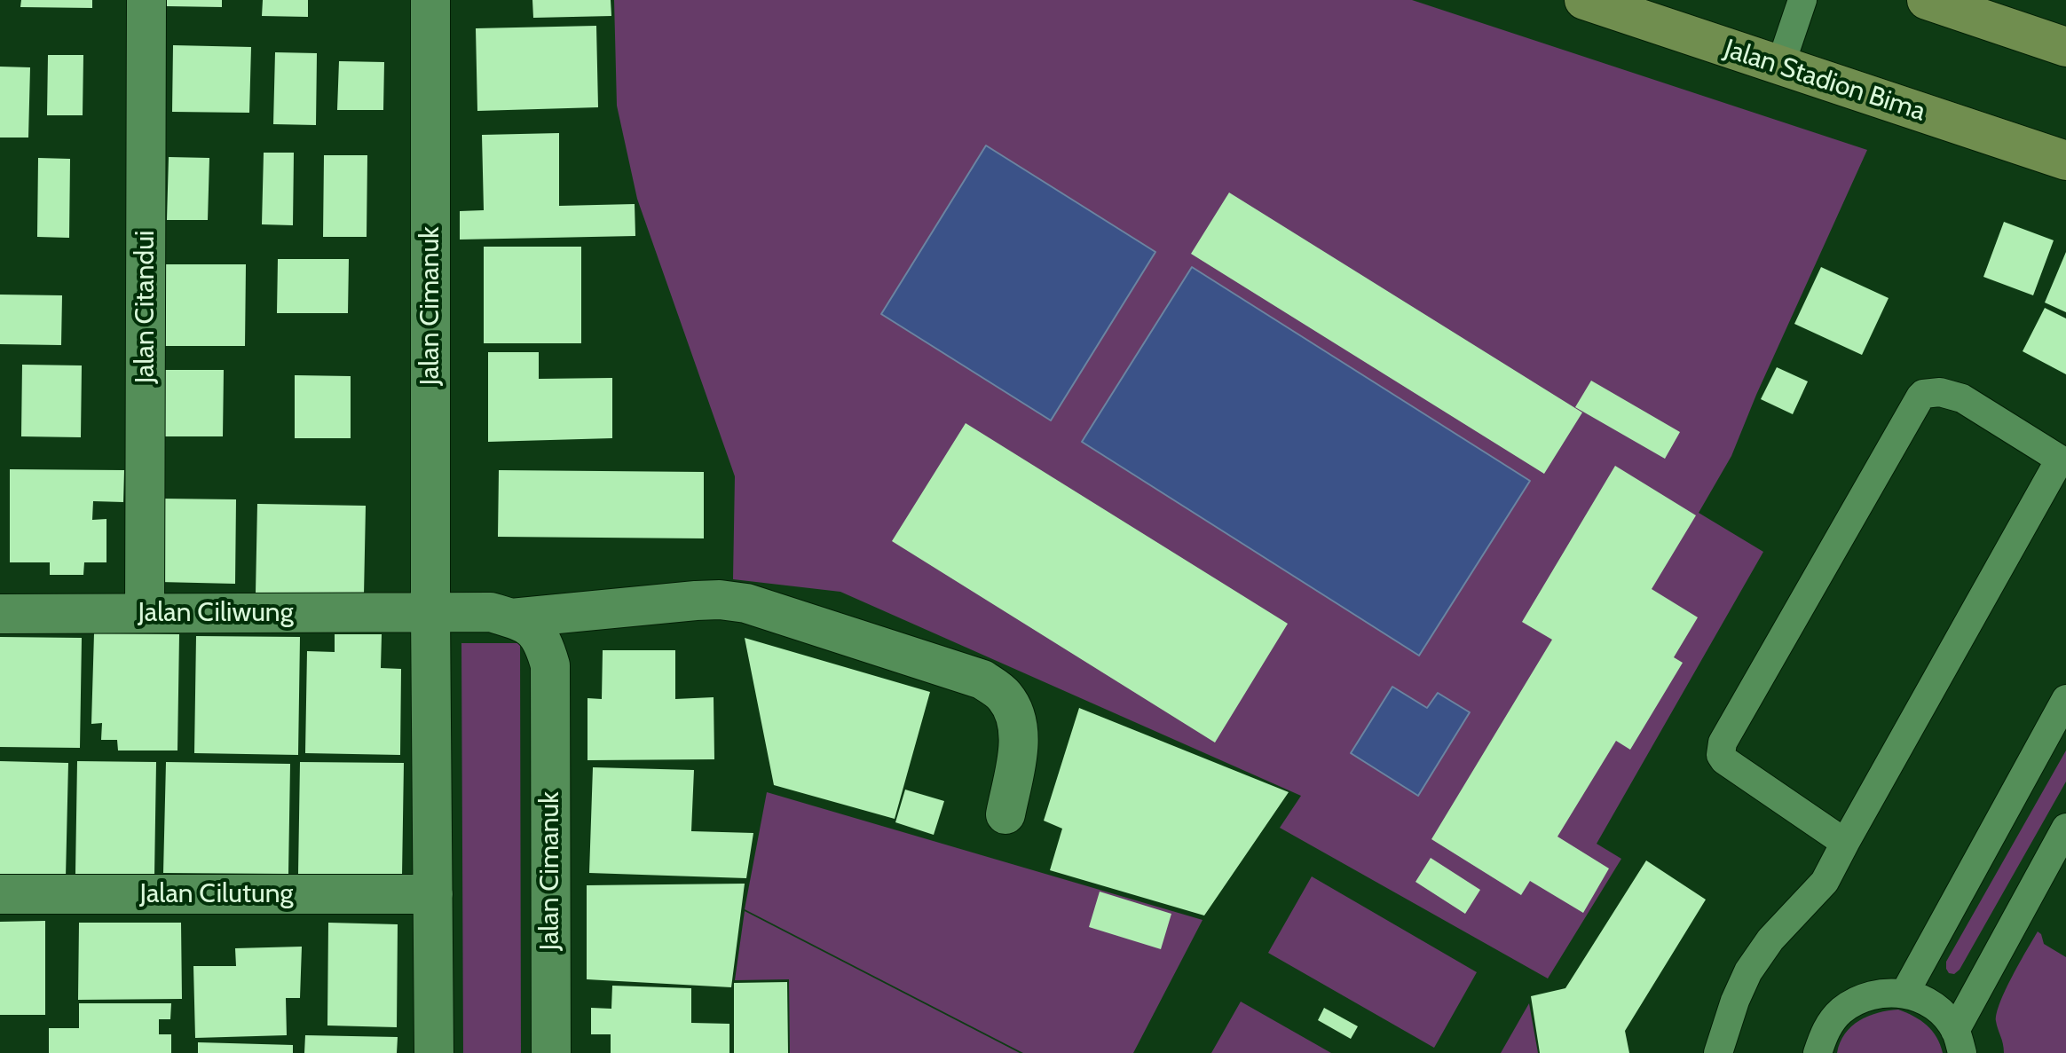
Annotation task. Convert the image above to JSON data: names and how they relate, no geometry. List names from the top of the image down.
{
  "streets": {
    "street": [
      "Jalan Stadion Bima",
      "Jalan Cimanuk",
      "Jalan Citandui",
      "Jalan Ciliwung",
      "Jalan Cilutung"
    ]
  },
  "crossings": [
    ["Jalan Cimanuk", "Jalan Ciliwung"],
    ["Jalan Cimanuk", "Jalan Cilutung"],
    ["Jalan Citandui", "Jalan Ciliwung"]
  ]
}
